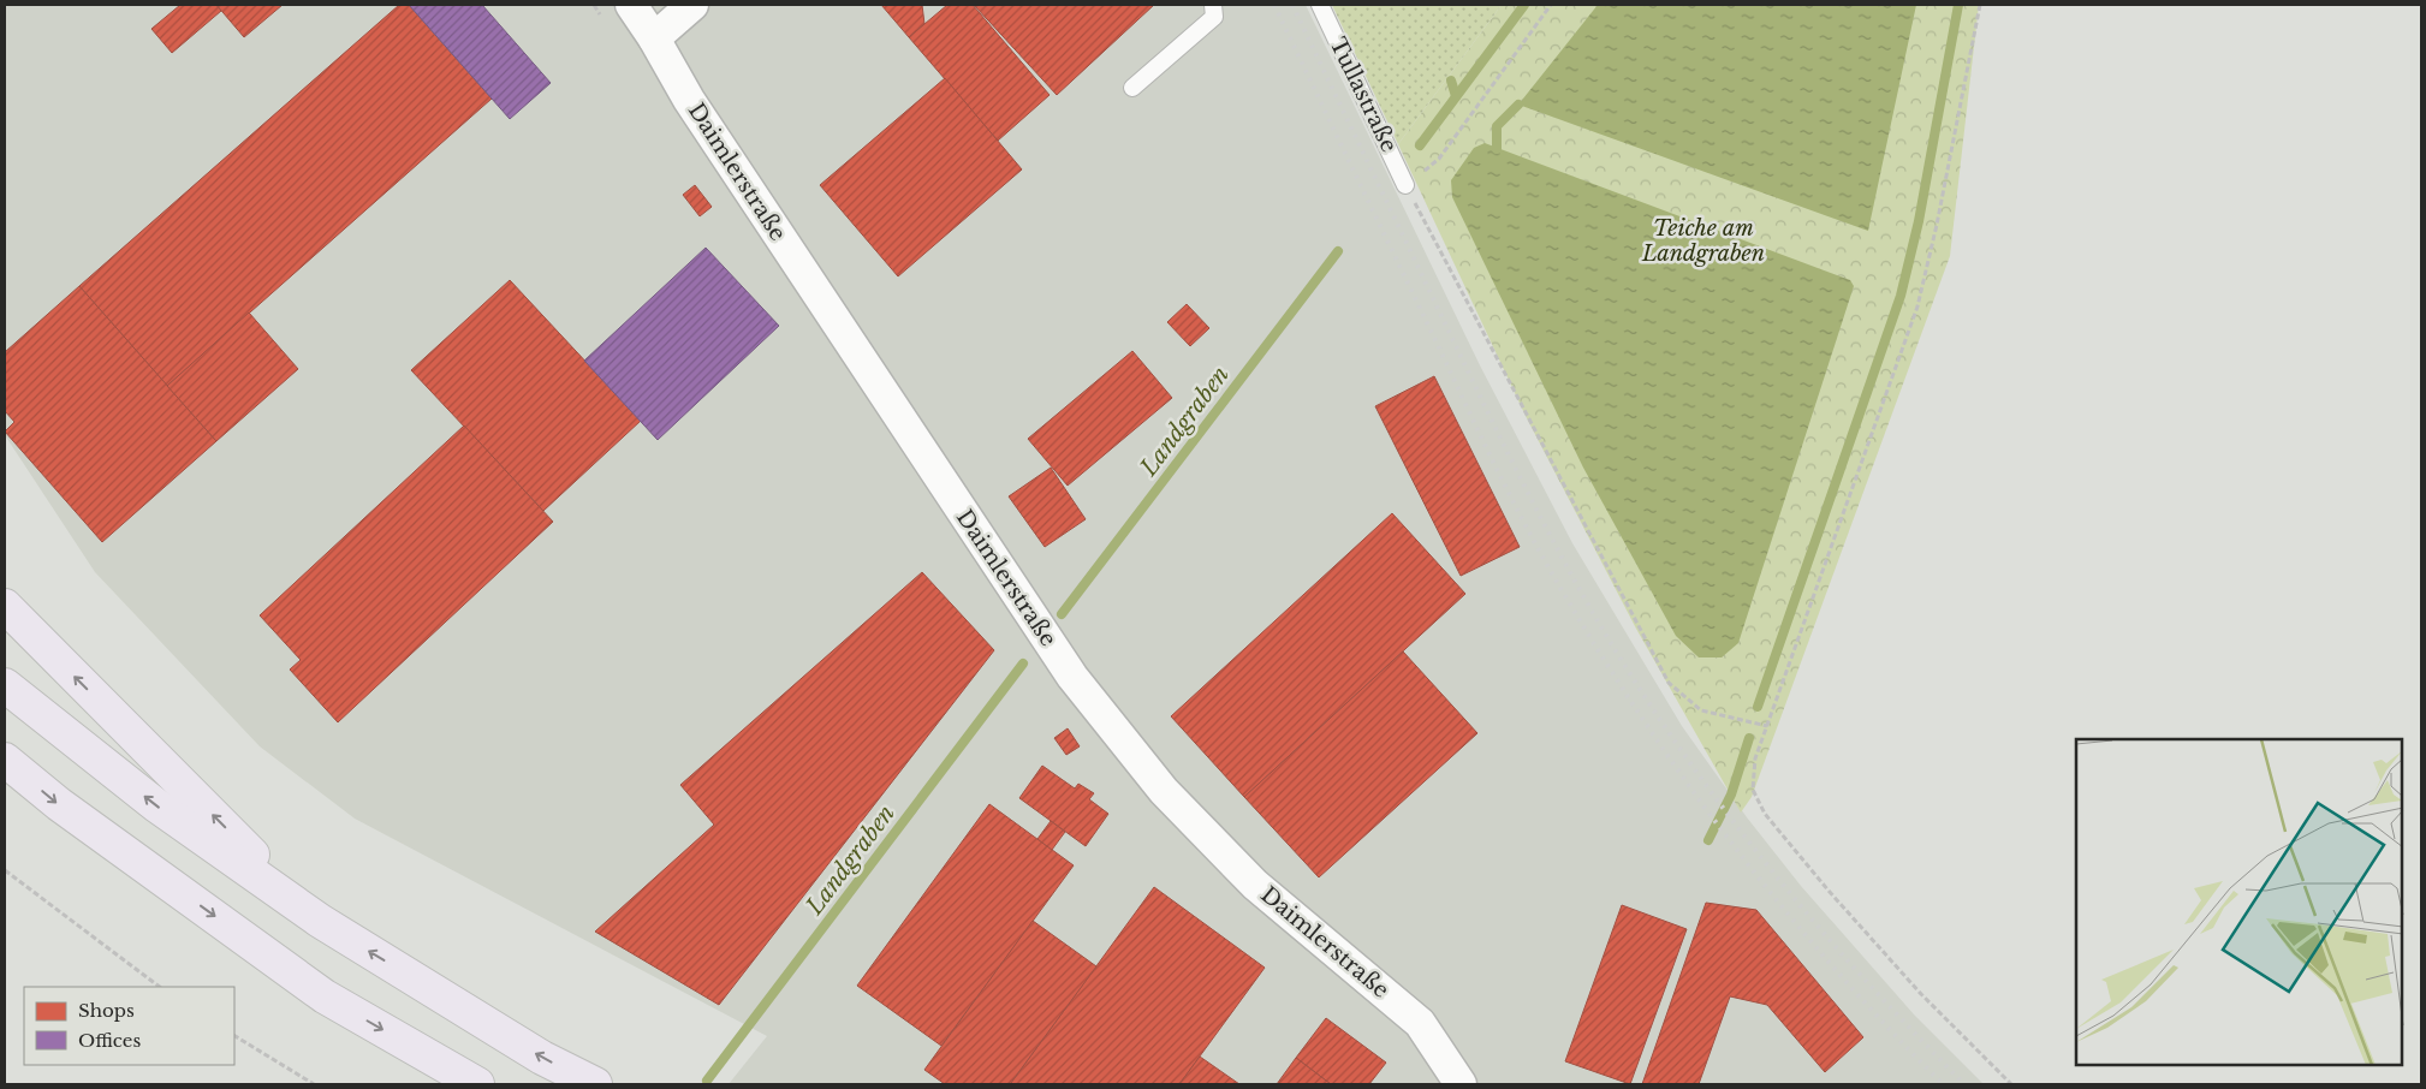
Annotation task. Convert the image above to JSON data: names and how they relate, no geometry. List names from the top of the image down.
{
  "streets": {
    "street": ["Daimlerstraße"],
    "lane": ["Tullastraße"]
  },
  "water": ["Landgraben"],
  "parks": ["Teiche am Landgraben"],
  "legend": ["Shops", "Offices"]
}
